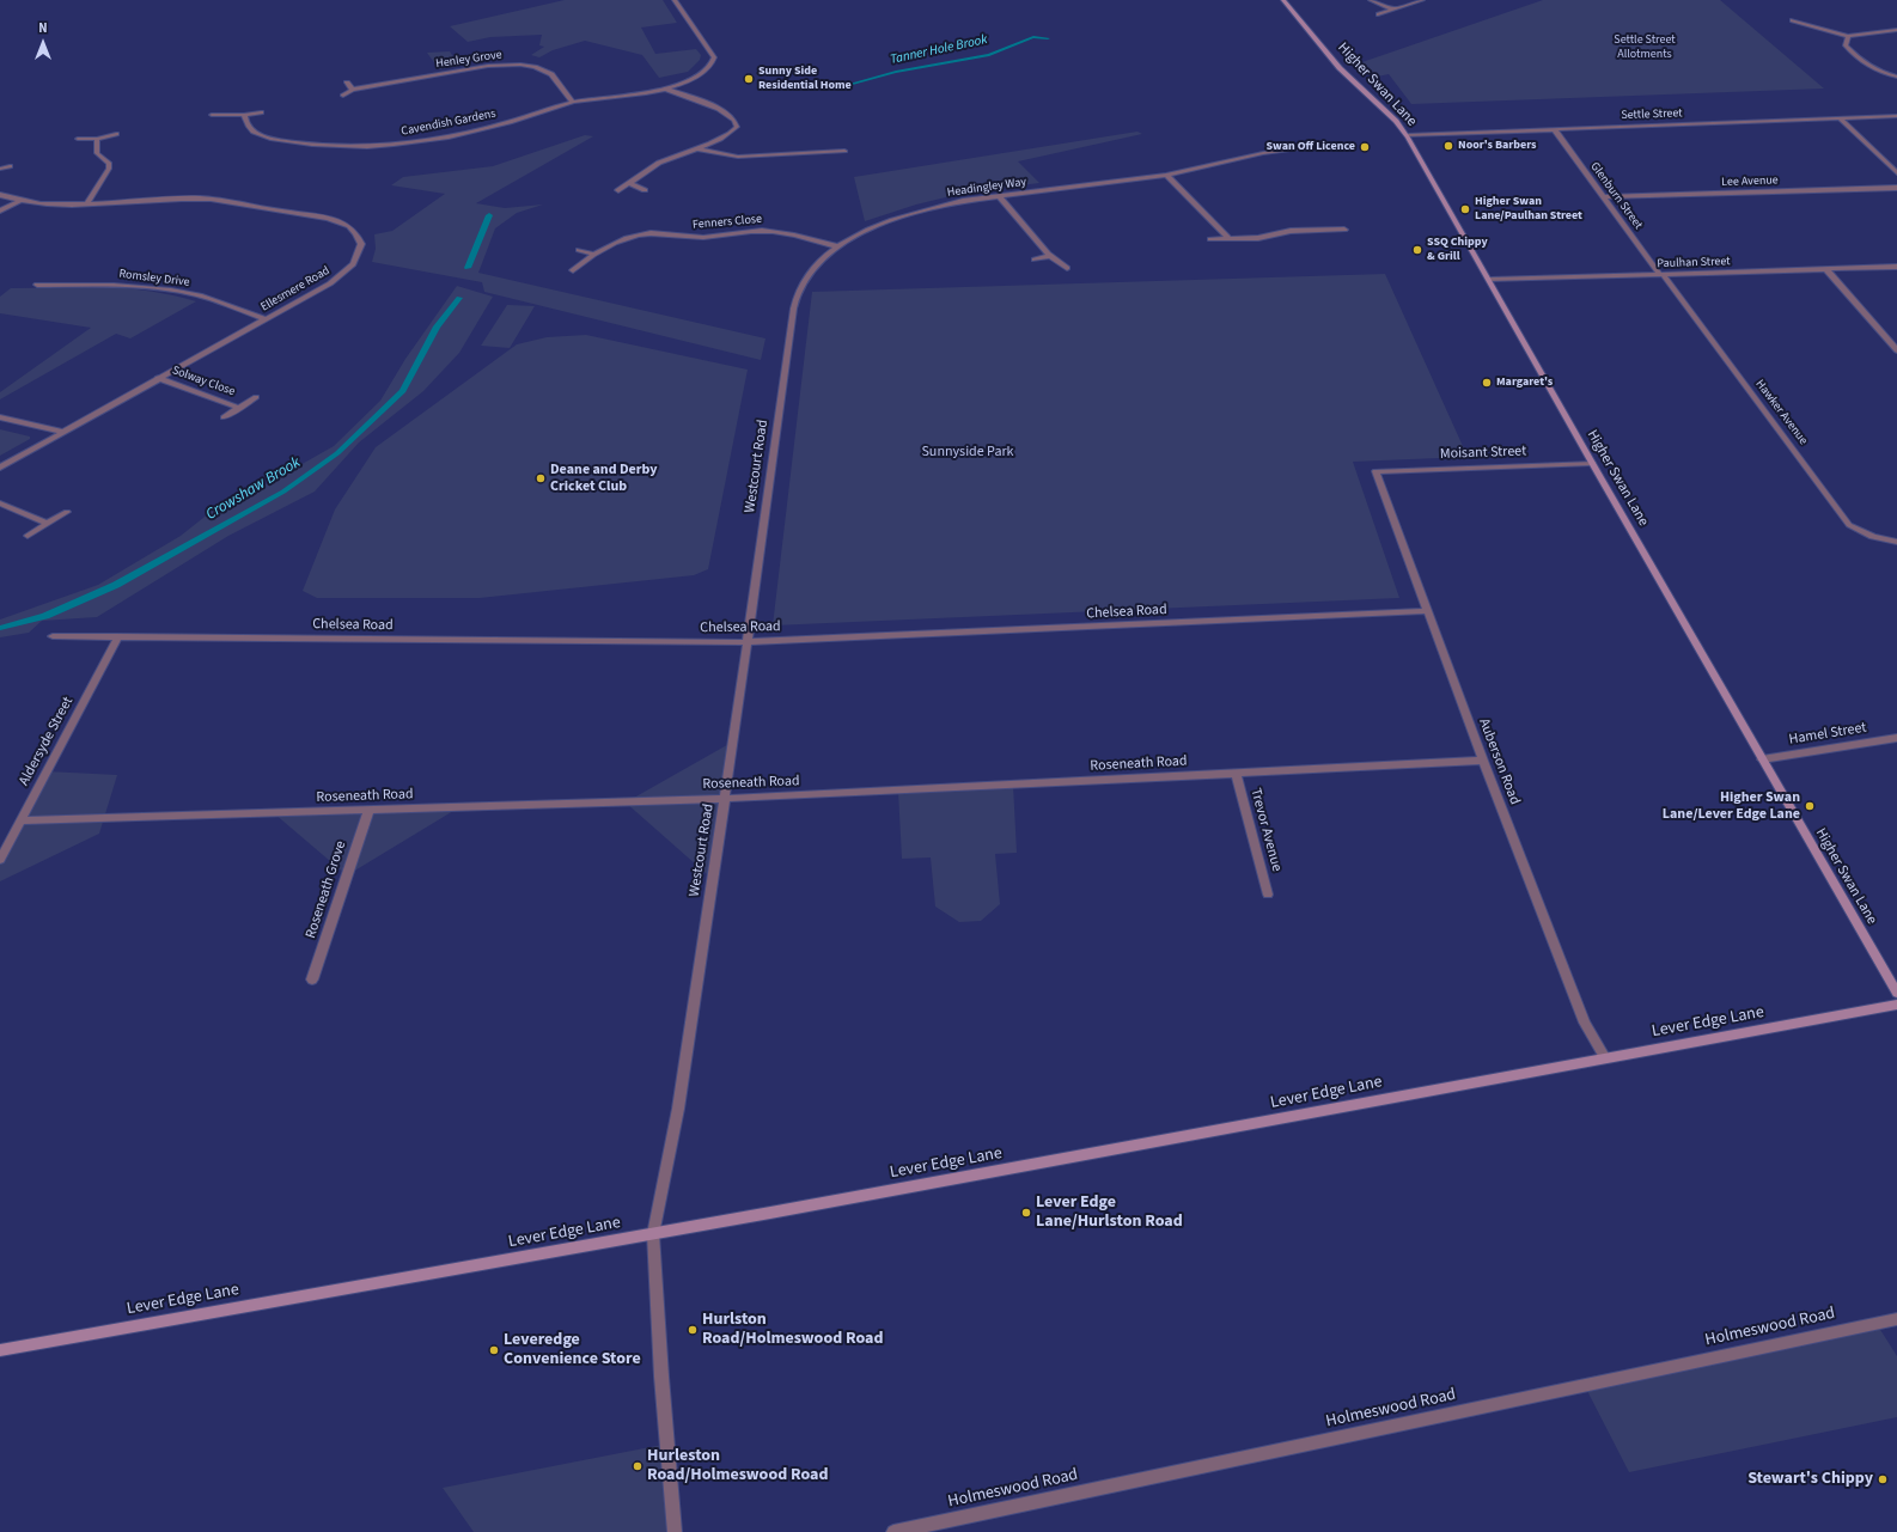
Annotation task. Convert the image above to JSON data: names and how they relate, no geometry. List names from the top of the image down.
{
  "streets": {
    "street": [
      "Henley Grove",
      "Higher Swan Lane",
      "Settle Street",
      "Cavendish Gardens",
      "Lee Avenue",
      "Headingley Way",
      "Glenburn Street",
      "Fenners Close",
      "Paulhan Street",
      "Romsley Drive",
      "Ellesmere Road",
      "Solway Close",
      "Hawker Avenue",
      "Moisant Street",
      "Westcourt Road",
      "Chelsea Road",
      "Hamel Street",
      "Aldersyde Street",
      "Auberson Road",
      "Roseneath Road",
      "Trevor Avenue",
      "Roseneath Grove",
      "Lever Edge Lane",
      "Holmeswood Road"
    ]
  },
  "crossings": [
    ["Henley Grove", "Cavendish Gardens"],
    ["Higher Swan Lane", "Settle Street"],
    ["Higher Swan Lane", "Paulhan Street"],
    ["Higher Swan Lane", "Moisant Street"],
    ["Higher Swan Lane", "Hamel Street"],
    ["Settle Street", "Glenburn Street"],
    ["Lee Avenue", "Glenburn Street"],
    ["Headingley Way", "Fenners Close"],
    ["Headingley Way", "Westcourt Road"],
    ["Glenburn Street", "Paulhan Street"],
    ["Glenburn Street", "Hawker Avenue"],
    ["Paulhan Street", "Hawker Avenue"],
    ["Romsley Drive", "Ellesmere Road"],
    ["Ellesmere Road", "Solway Close"],
    ["Moisant Street", "Auberson Road"],
    ["Westcourt Road", "Chelsea Road"],
    ["Westcourt Road", "Roseneath Road"],
    ["Westcourt Road", "Lever Edge Lane"],
    ["Chelsea Road", "Aldersyde Street"],
    ["Chelsea Road", "Auberson Road"],
    ["Aldersyde Street", "Roseneath Road"],
    ["Auberson Road", "Roseneath Road"],
    ["Auberson Road", "Lever Edge Lane"],
    ["Roseneath Road", "Trevor Avenue"],
    ["Roseneath Road", "Roseneath Grove"]
  ],
  "water": ["Tanner Hole Brook", "Crowshaw Brook"],
  "parks": ["Settle Street Allotments", "Sunnyside Park"],
  "places": [
    "Sunny Side Residential Home",
    "Noor's Barbers",
    "Swan Off Licence",
    "Higher Swan Lane/Paulhan Street",
    "SSQ Chippy & Grill",
    "Margaret's",
    "Deane and Derby Cricket Club",
    "Higher Swan Lane/Lever Edge Lane",
    "Lever Edge Lane/Hurlston Road",
    "Hurlston Road/Holmeswood Road",
    "Leveredge Convenience Store",
    "Hurleston Road/Holmeswood Road",
    "Stewart's Chippy"
  ],
  "north": "top"
}
